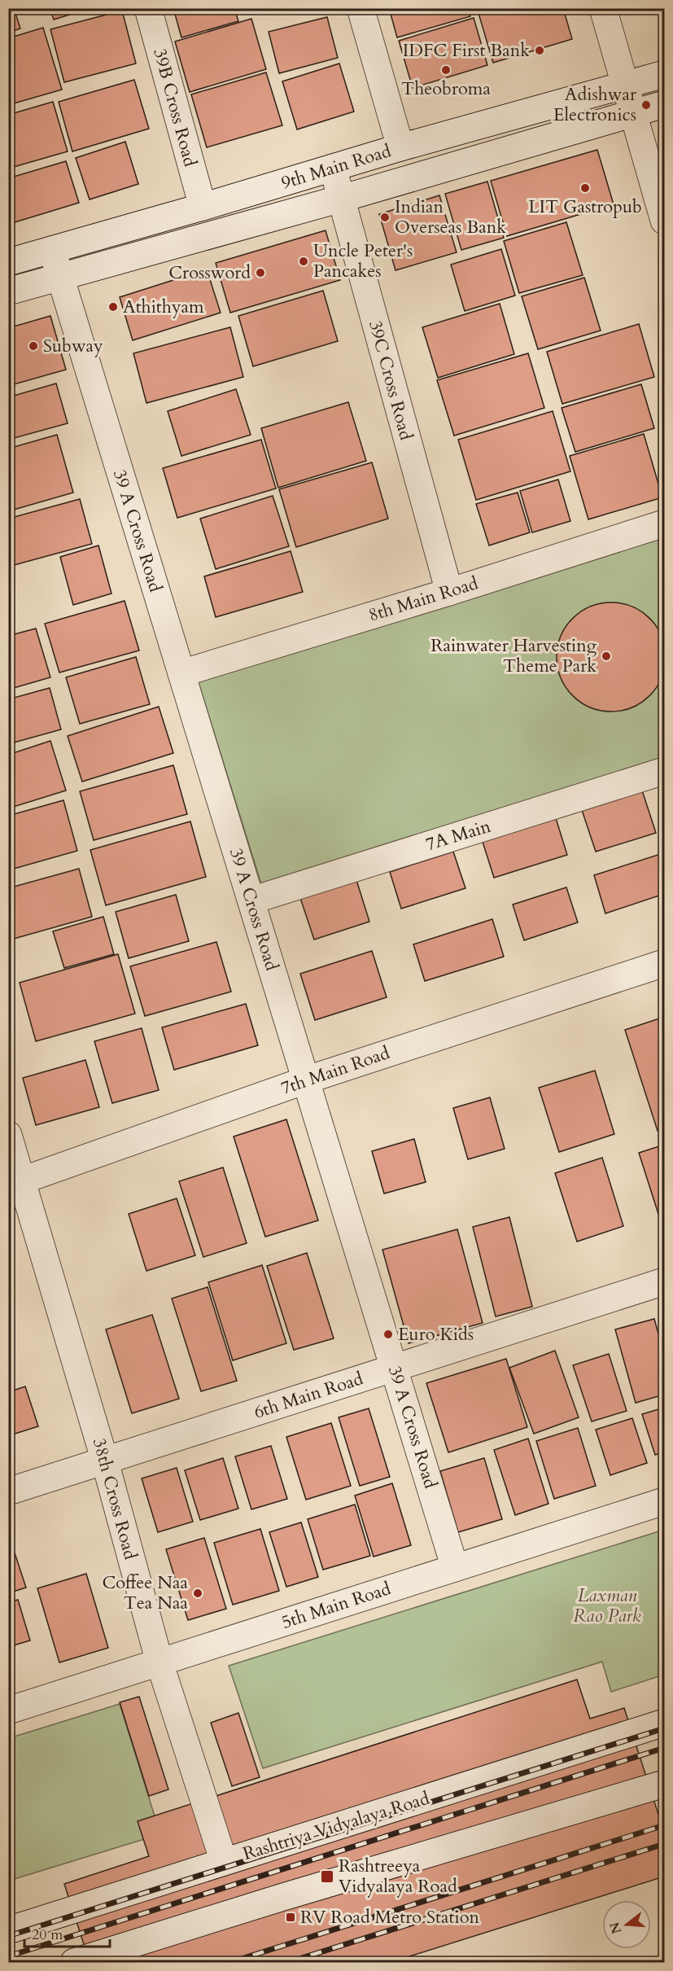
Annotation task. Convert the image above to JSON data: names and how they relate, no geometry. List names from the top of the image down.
{
  "streets": {
    "street": [
      "39B Cross Road",
      "9th Main Road",
      "39C Cross Road",
      "39 A Cross Road",
      "8th Main Road",
      "7A Main",
      "7th Main Road",
      "6th Main Road",
      "38th Cross Road",
      "5th Main Road",
      "Rashtriya Vidyalaya Road"
    ]
  },
  "crossings": [
    ["39B Cross Road", "9th Main Road"],
    ["9th Main Road", "39C Cross Road"],
    ["9th Main Road", "39 A Cross Road"],
    ["39C Cross Road", "8th Main Road"],
    ["39 A Cross Road", "8th Main Road"],
    ["39 A Cross Road", "7A Main"],
    ["39 A Cross Road", "7th Main Road"],
    ["39 A Cross Road", "6th Main Road"],
    ["39 A Cross Road", "5th Main Road"],
    ["7th Main Road", "38th Cross Road"],
    ["6th Main Road", "38th Cross Road"],
    ["38th Cross Road", "5th Main Road"],
    ["38th Cross Road", "Rashtriya Vidyalaya Road"]
  ],
  "parks": ["Laxman Rao Park"],
  "places": {
    "other": [
      "IDFC First Bank",
      "Theobroma",
      "Adishwar Electronics",
      "LIT Gastropub",
      "Indian Overseas Bank",
      "Uncle Peter's Pancakes",
      "Crossword",
      "Athithyam",
      "Subway",
      "Rainwater Harvesting Theme Park",
      "Euro Kids",
      "Coffee Naa Tea Naa"
    ],
    "transit": ["Rashtreeya Vidyalaya Road", "RV Road Metro Station"]
  },
  "scale_bar": "20 m",
  "north": "left"
}
